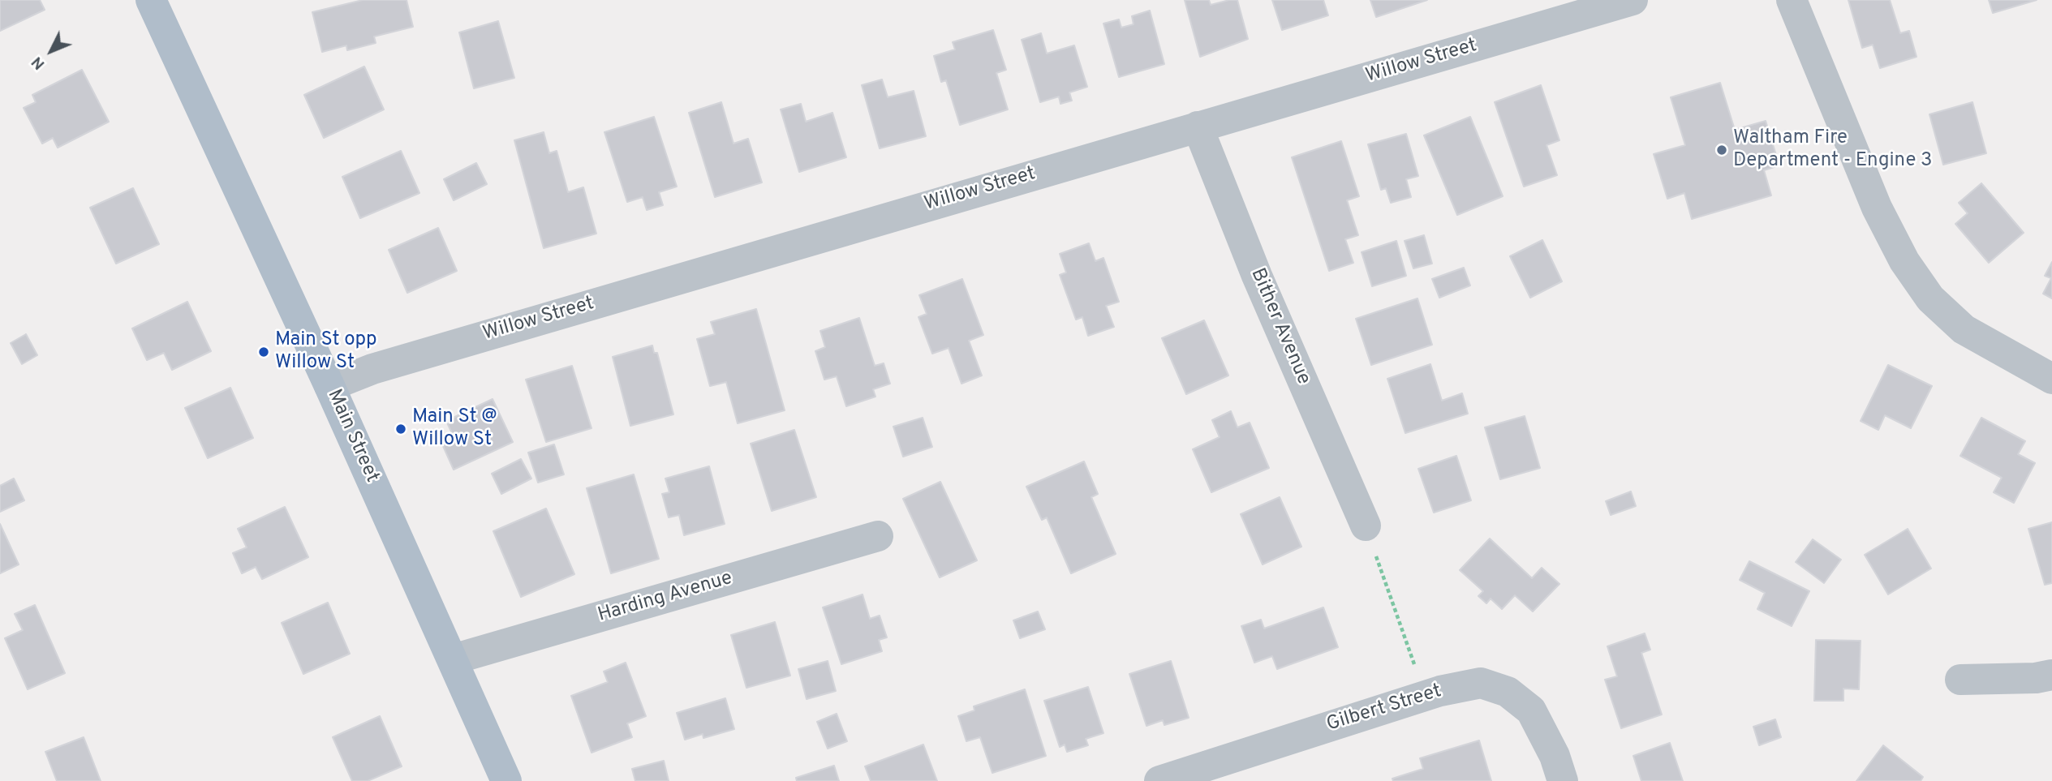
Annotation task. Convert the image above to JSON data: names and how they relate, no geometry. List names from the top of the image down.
{
  "streets": {
    "main road": ["Main Street"],
    "street": [
      "Willow Street",
      "Bither Avenue",
      "Harding Avenue",
      "Gilbert Street"
    ]
  },
  "crossings": [
    ["Willow Street", "Bither Avenue"],
    ["Willow Street", "Main Street"],
    ["Main Street", "Harding Avenue"]
  ],
  "places": ["Waltham Fire Department - Engine 3", "Main St opp Willow St", "Main St @ Willow St"],
  "north": "bottom left"
}
